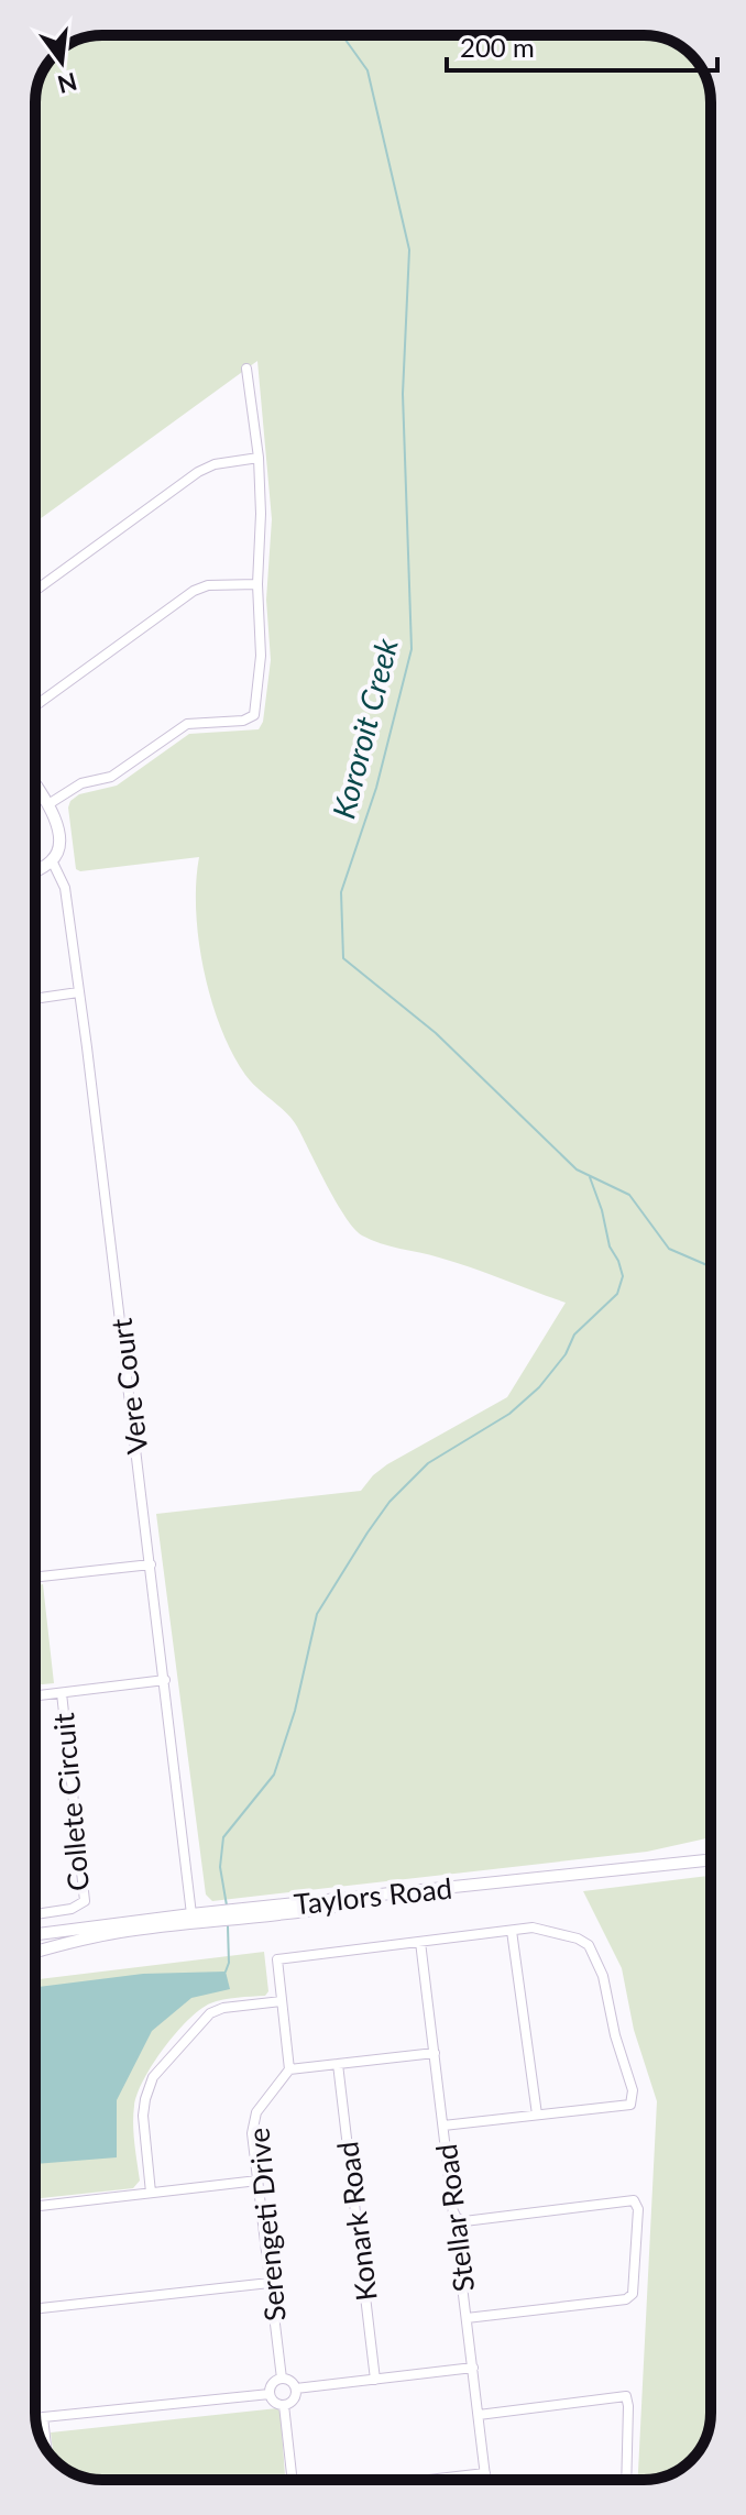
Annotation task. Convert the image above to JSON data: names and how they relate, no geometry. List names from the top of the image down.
{
  "streets": {
    "street": [
      "Vere Court",
      "Collete Circuit",
      "Taylors Road",
      "Stellar Road",
      "Konark Road",
      "Serengeti Drive"
    ]
  },
  "crossings": [
    ["Vere Court", "Taylors Road"]
  ],
  "water": ["Kororoit Creek"],
  "scale_bar": "200 m",
  "north": "bottom"
}
